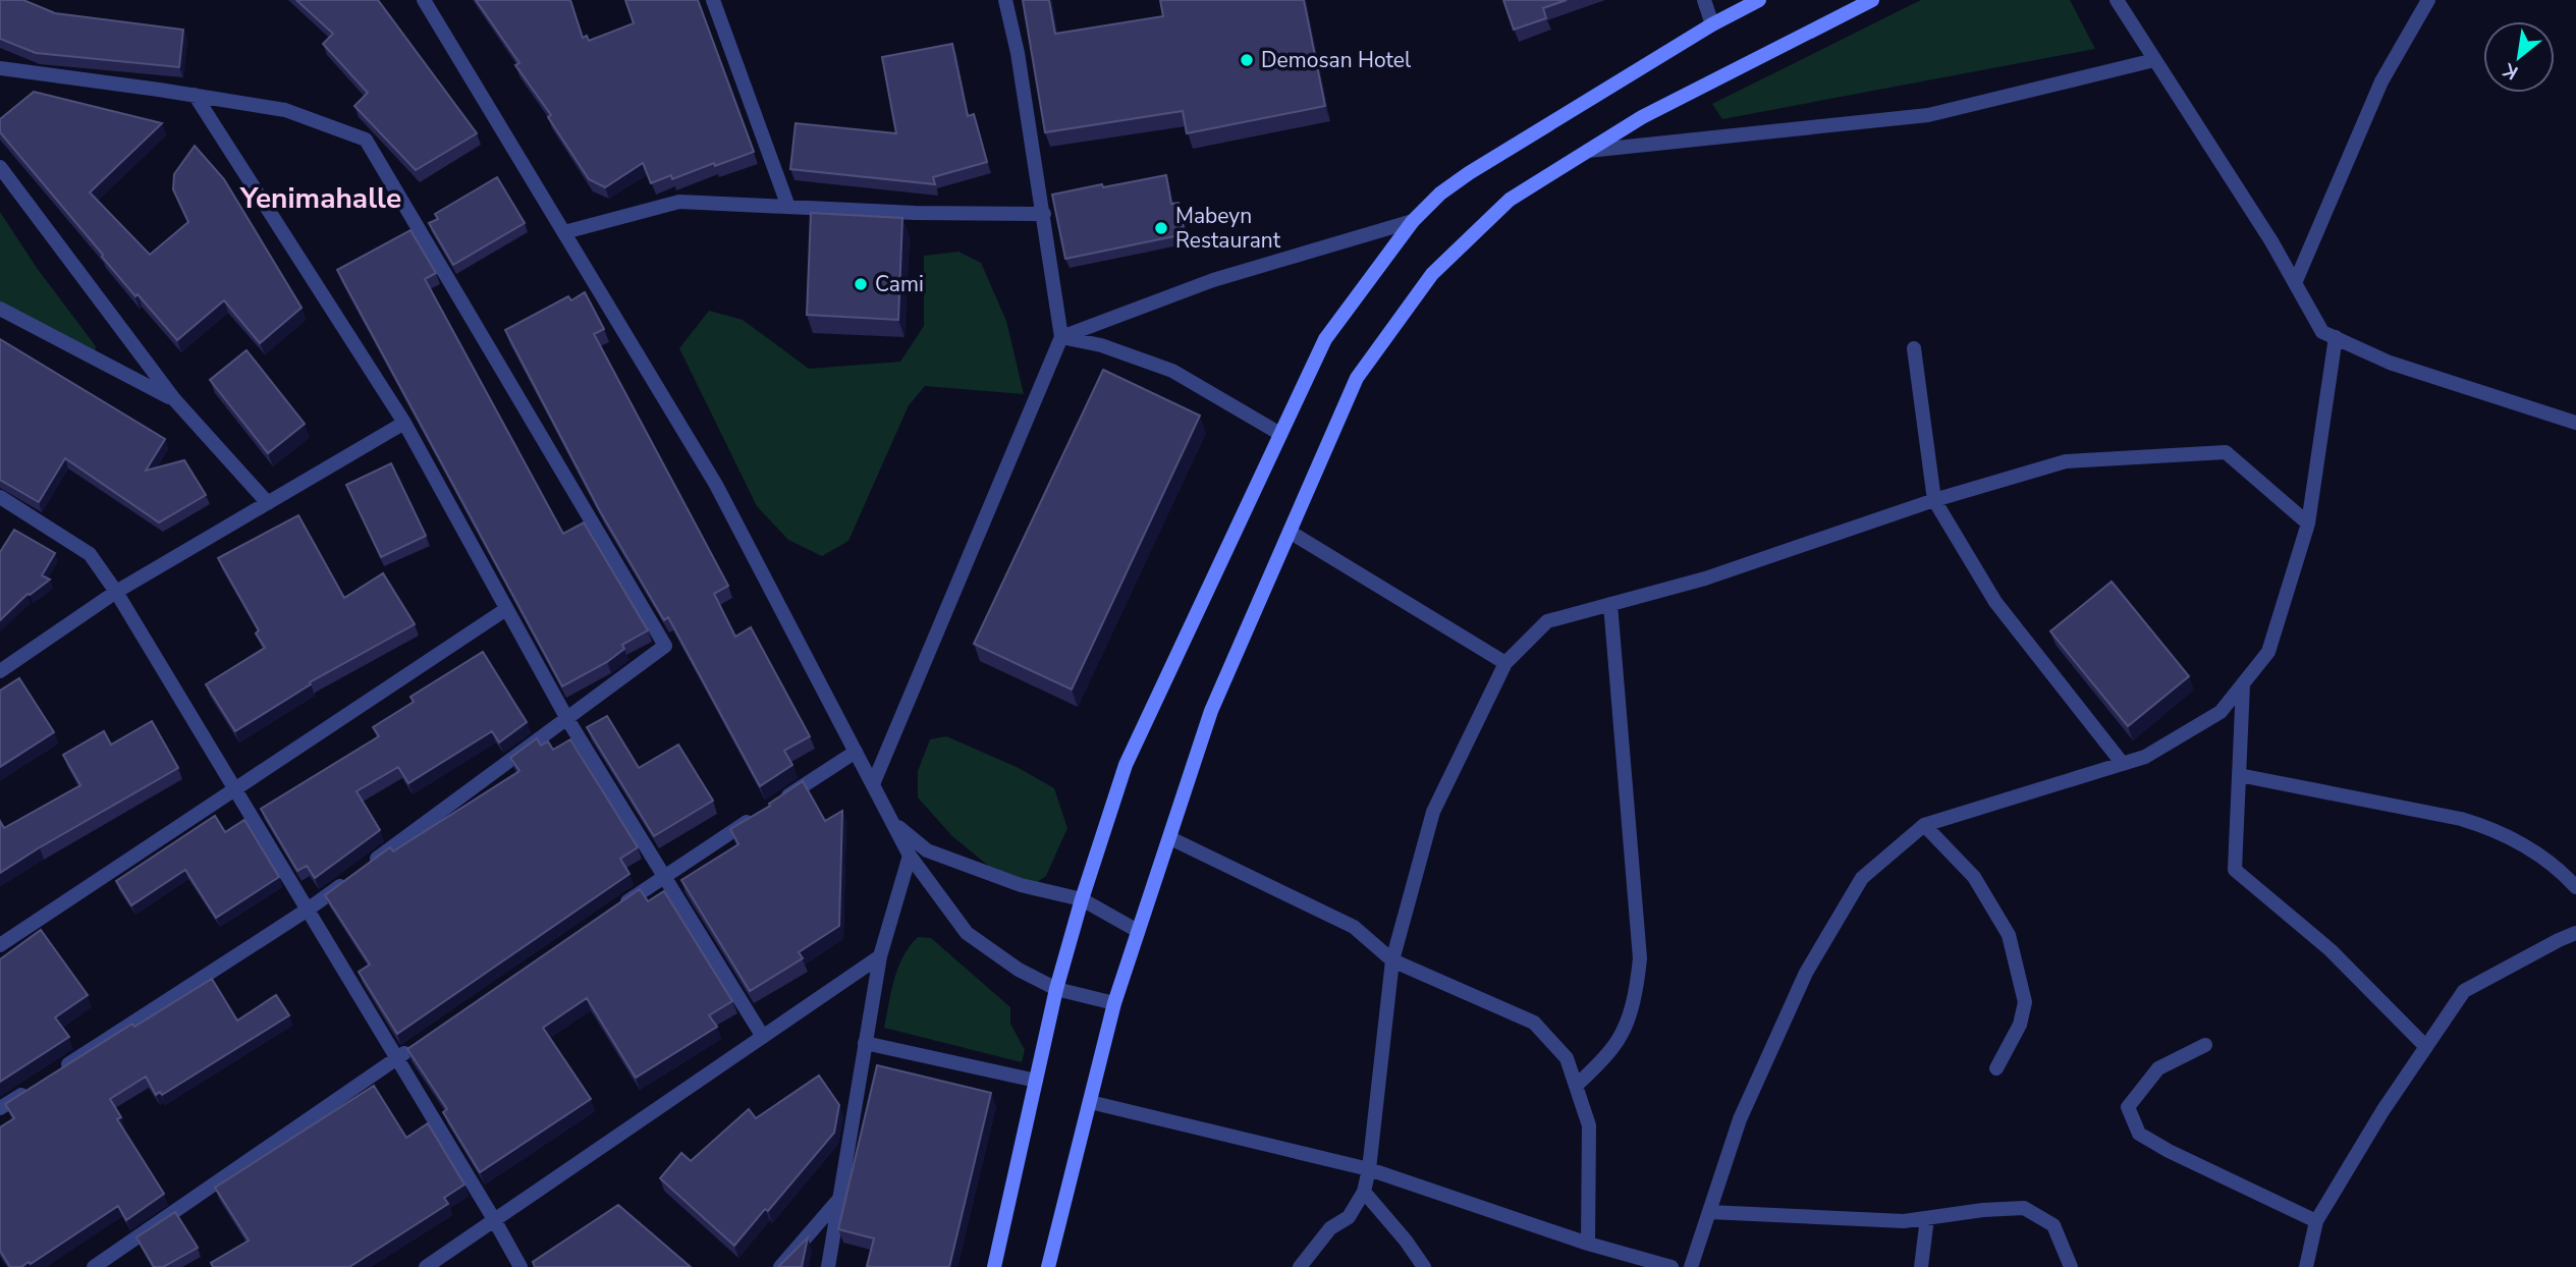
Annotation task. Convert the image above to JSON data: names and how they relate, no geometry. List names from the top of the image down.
{
  "districts": ["Yenimahalle"],
  "places": ["Demosan Hotel", "Mabeyn Restaurant", "Cami"],
  "north": "bottom left"
}
